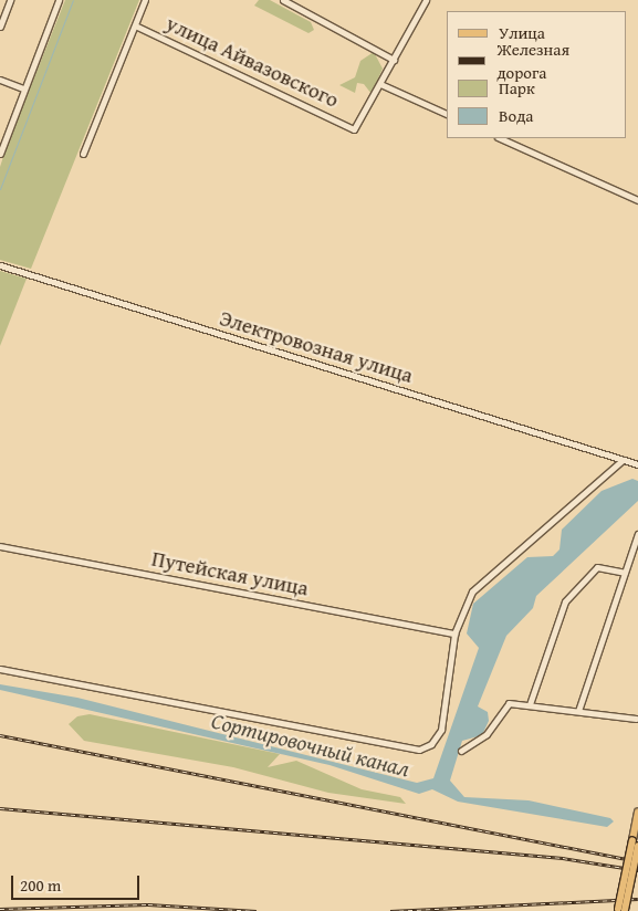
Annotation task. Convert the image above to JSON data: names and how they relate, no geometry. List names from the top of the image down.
{
  "streets": {
    "street": ["улица Айвазовского", "Электровозная улица", "Путейская улица"]
  },
  "water": ["Сортировочный канал"],
  "legend": [
    "Улица",
    "Железная дорога",
    "Парк",
    "Вода"
  ],
  "scale_bar": "200 m"
}
